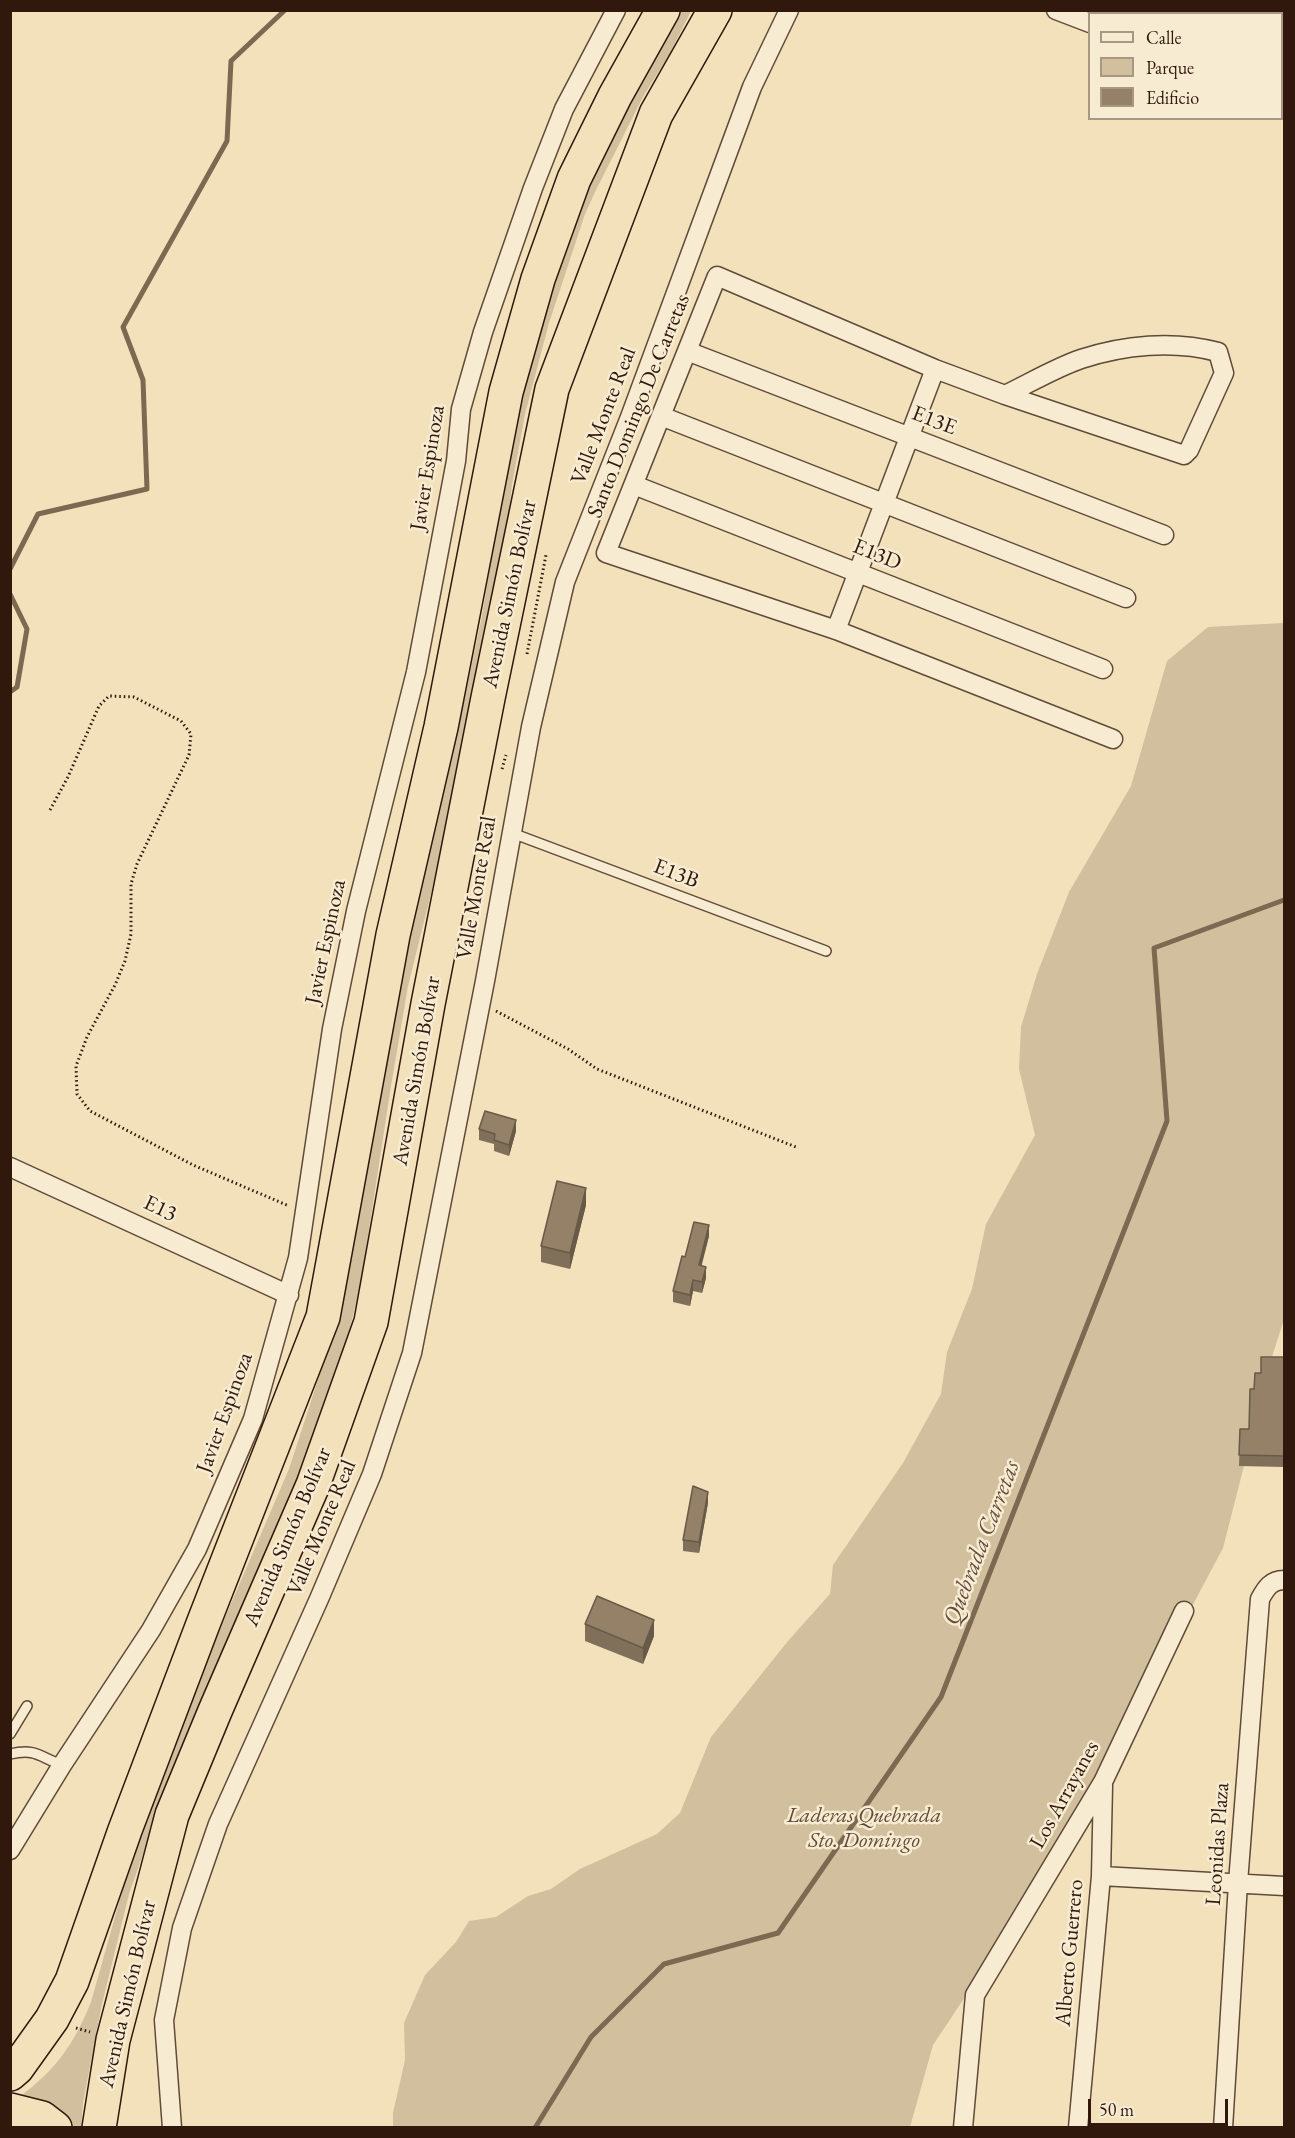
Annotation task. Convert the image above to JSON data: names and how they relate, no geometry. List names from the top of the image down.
{
  "streets": {
    "highway": ["Avenida Simón Bolívar"],
    "street": [
      "Santo Domingo De Carretas",
      "Valle Monte Real",
      "E13E",
      "Javier Espinoza",
      "E13D",
      "E13",
      "Los Arrayanes",
      "Leonidas Plaza",
      "Alberto Guerrero"
    ],
    "lane": ["E13B"]
  },
  "crossings": [
    ["Santo Domingo De Carretas", "E13E"],
    ["Santo Domingo De Carretas", "E13D"],
    ["Valle Monte Real", "E13B"],
    ["Javier Espinoza", "E13"],
    ["Los Arrayanes", "Alberto Guerrero"]
  ],
  "water": ["Quebrada Carretas"],
  "parks": ["Laderas Quebrada Sto. Domingo"],
  "legend": ["Calle", "Parque", "Edificio"],
  "scale_bar": "50 m"
}
